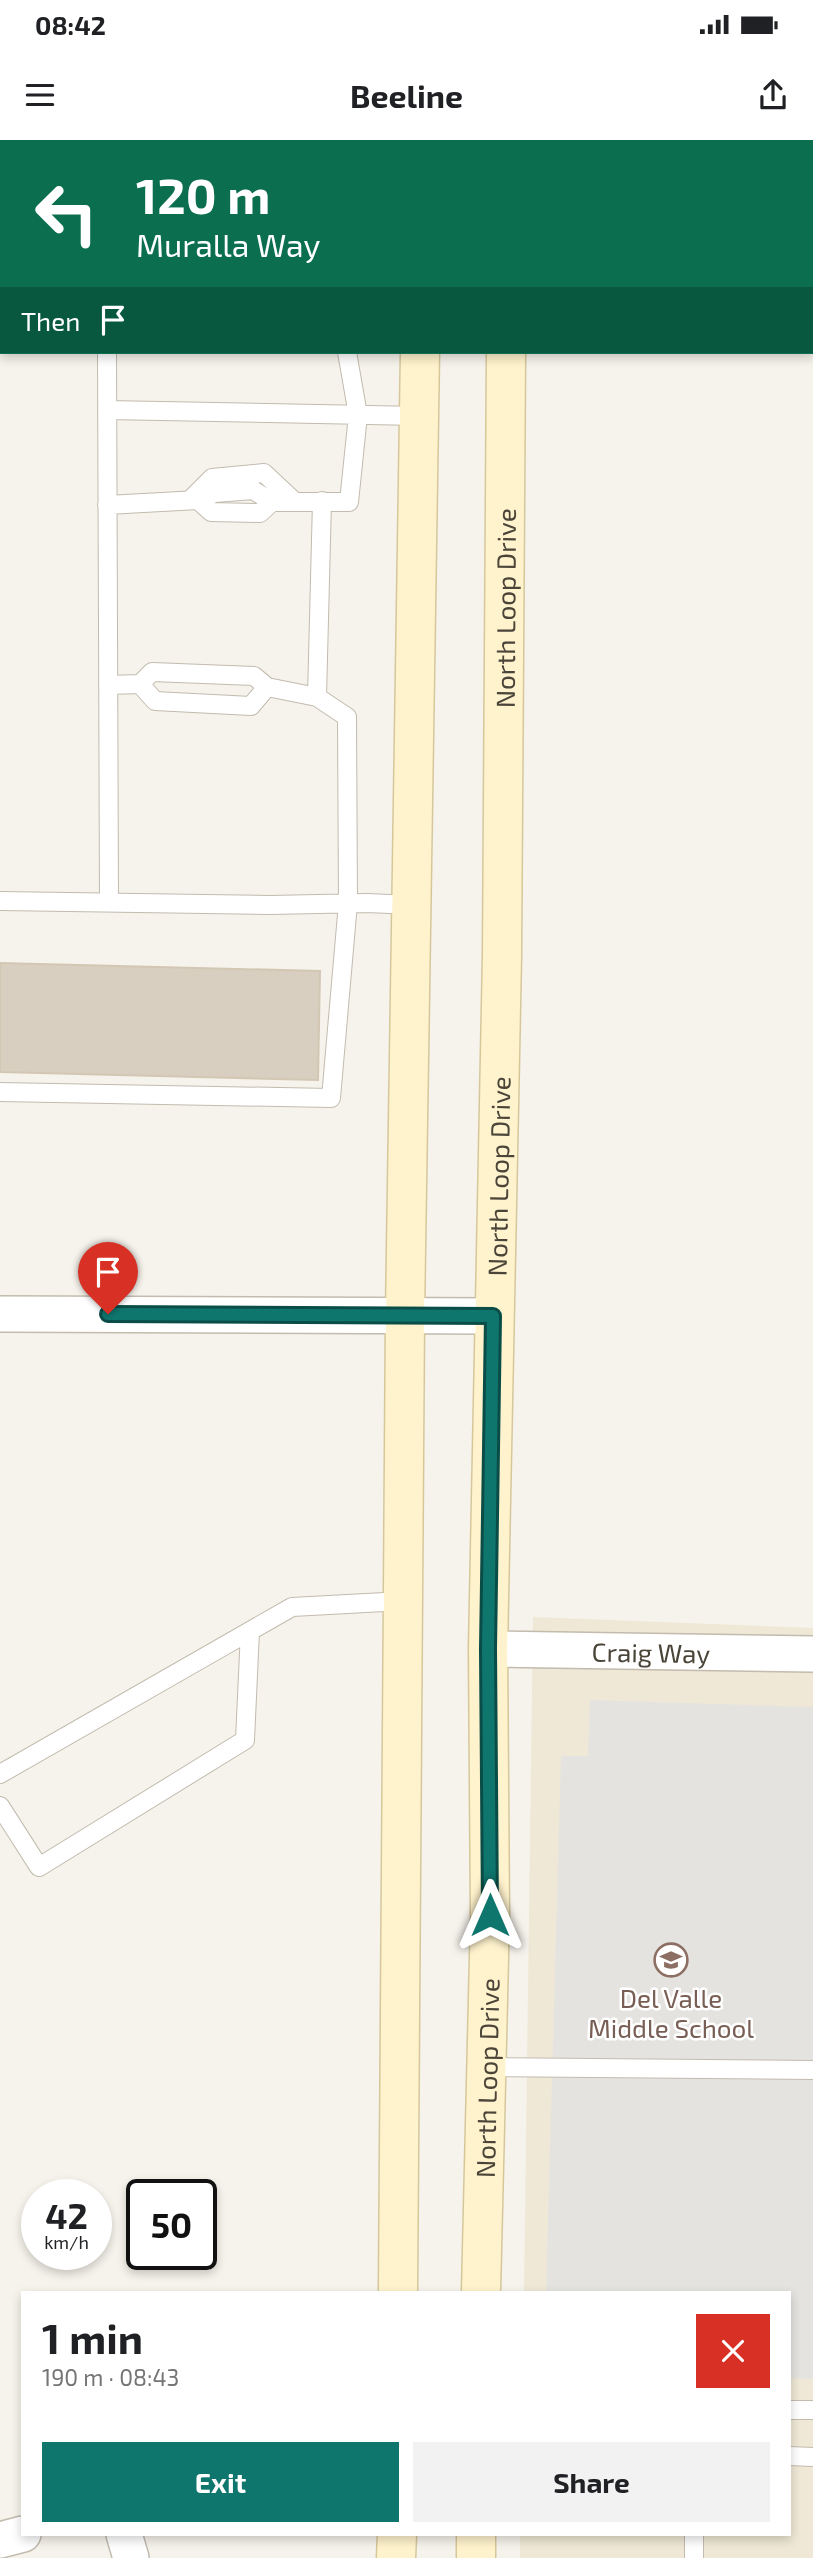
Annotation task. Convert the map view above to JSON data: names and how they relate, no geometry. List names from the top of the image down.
{
  "streets": {
    "main road": ["North Loop Drive"],
    "street": ["Craig Way"]
  },
  "crossings": [
    ["North Loop Drive", "Craig Way"]
  ],
  "places": {
    "school or university": ["Del Valle Middle School"]
  },
  "page": {
    "status": "08:42",
    "header": "Beeline",
    "turn": ["120 m", "Muralla Way"],
    "then": "Then",
    "speed": "42 km/h",
    "limit": "50",
    "heading": ["1 min", "190 m · 08:43"],
    "buttons": ["Exit", "Share"]
  }
}
